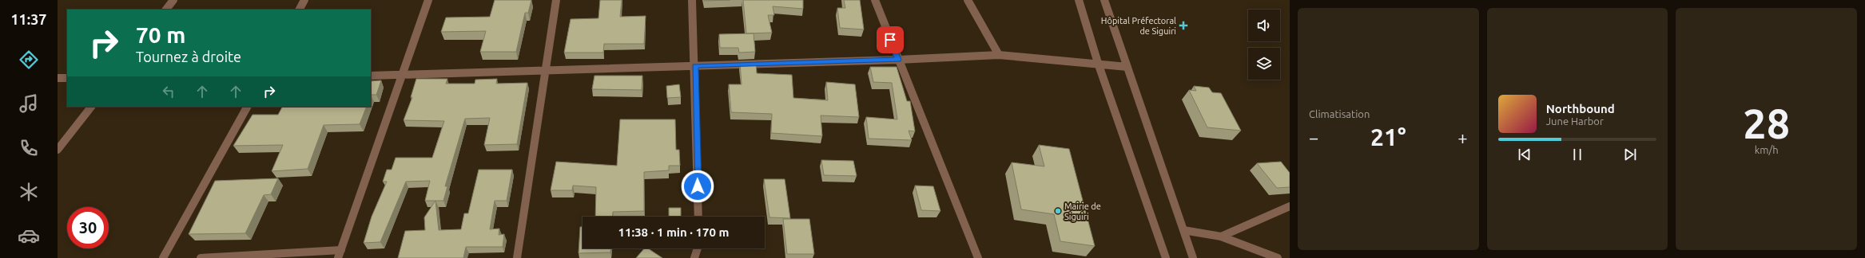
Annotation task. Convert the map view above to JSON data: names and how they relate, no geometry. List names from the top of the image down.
{
  "places": {
    "health": ["Hôpital Préfectoral de Siguiri"],
    "other": ["Mairie de Siguiri"]
  },
  "page": {
    "tabs": "11:37",
    "tile": [
      "Climatisation",
      ["28", "km/h"]
    ],
    "turn": ["70 m", "Tournez à droite"],
    "song": ["Northbound", "June Harbor"],
    "heat": ["−", "21°", "+"],
    "limit": "30",
    "trip": "11:38 · 1 min · 170 m"
  }
}
